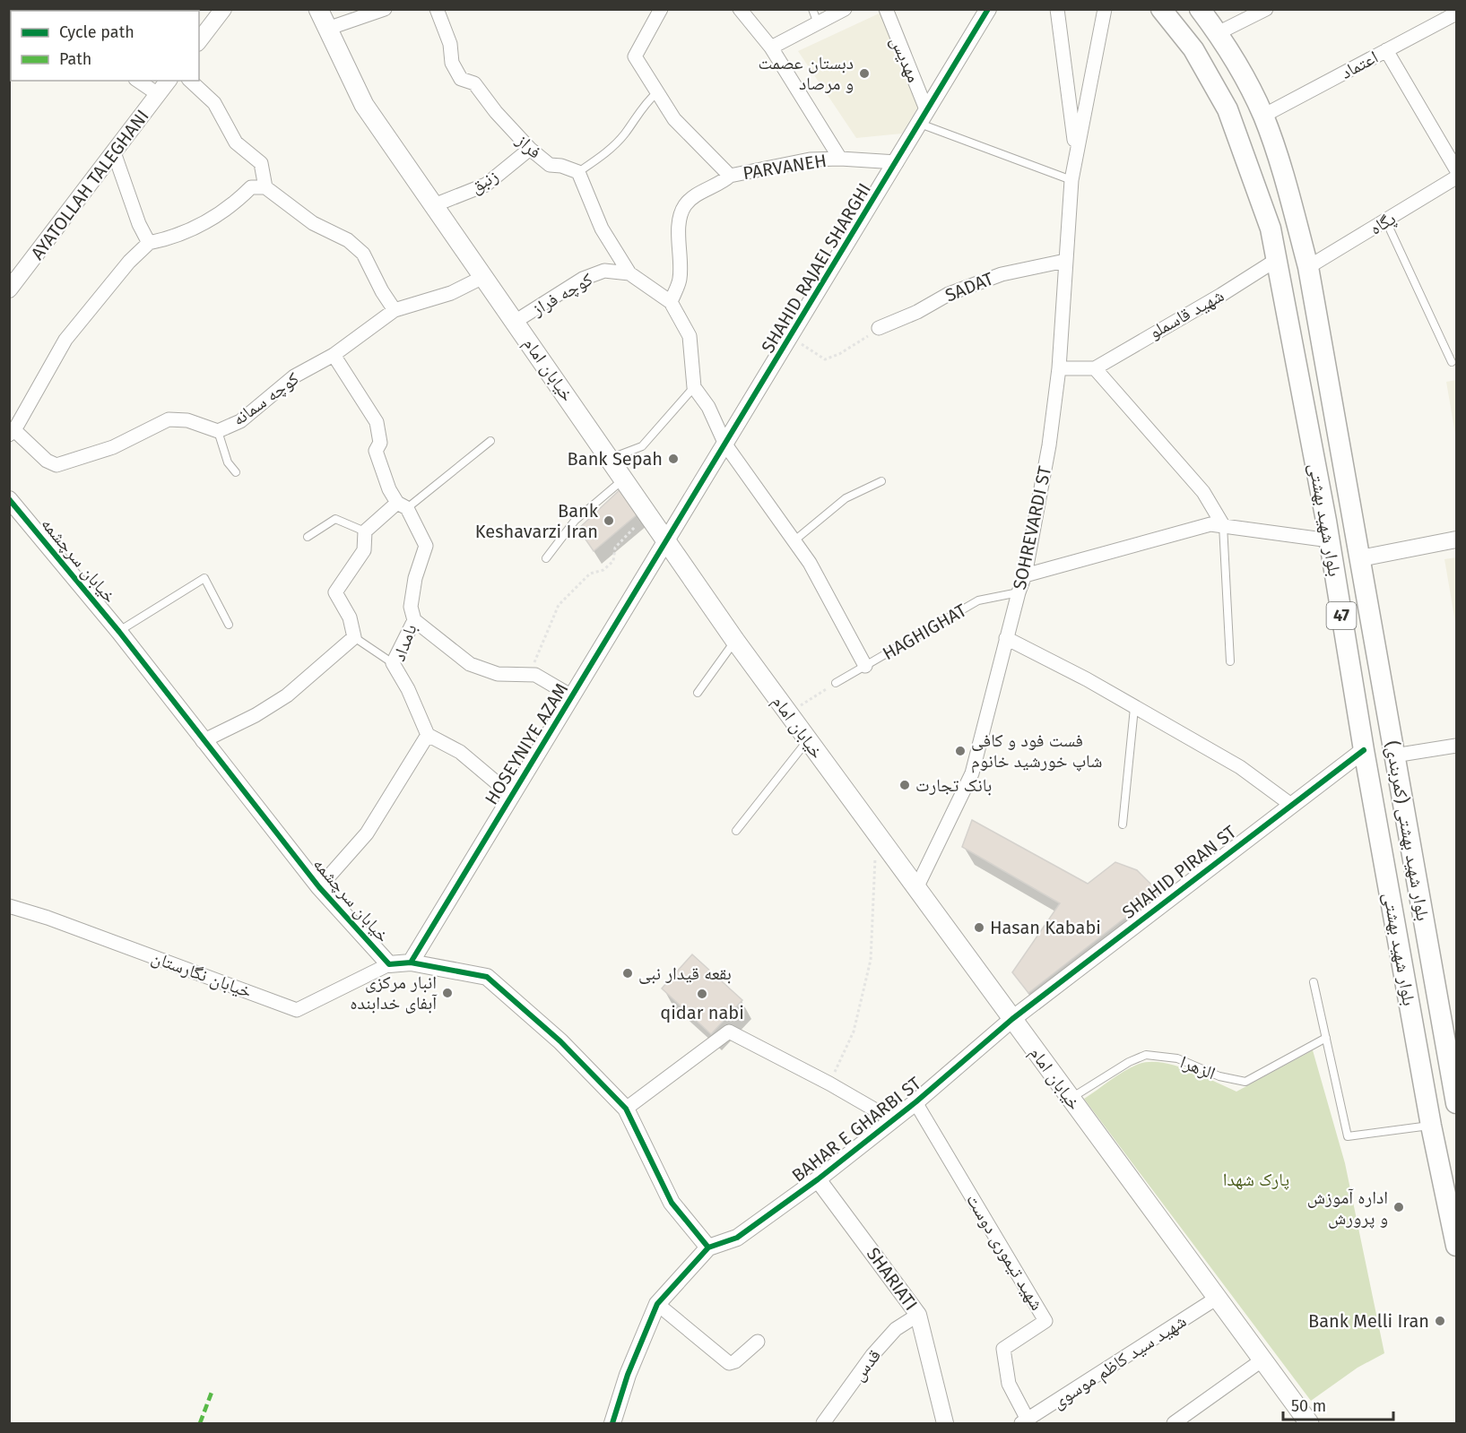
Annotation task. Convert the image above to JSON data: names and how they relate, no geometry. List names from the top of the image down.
{
  "streets": {
    "main road": [
      "خیابان امام",
      "بلوار شهید بهشتی",
      "47",
      "بلوار شهید بهشتی (کمربندی)"
    ],
    "street": [
      "مهدیس",
      "اعتماد",
      "فراز",
      "PARVANEH",
      "زنبق",
      "AYATOLLAH TALEGHANI",
      "پگاه",
      "SHAHID RAJAEI SHARGHI",
      "SADAT",
      "کوچه فراز",
      "شهید قاسملو",
      "کوچه سمانه",
      "SOHREVARDI ST",
      "خیابان سرچشمه",
      "بامداد",
      "HOSEYNIYE AZAM",
      "SHAHID PIRAN ST",
      "خیابان نگارستان",
      "BAHAR E GHARBI ST",
      "شهید تیموری دوست",
      "SHARIATI",
      "شهید سید کاظم موسوی",
      "قدس"
    ],
    "lane": ["HAGHIGHAT", "الزهرا"]
  },
  "crossings": [
    ["مهدیس", "SHAHID RAJAEI SHARGHI"],
    ["اعتماد", "بلوار شهید بهشتی"],
    ["فراز", "زنبق"],
    ["PARVANEH", "SHAHID RAJAEI SHARGHI"],
    ["زنبق", "خیابان امام"],
    ["پگاه", "بلوار شهید بهشتی"],
    ["SHAHID RAJAEI SHARGHI", "خیابان امام"],
    ["SHAHID RAJAEI SHARGHI", "HOSEYNIYE AZAM"],
    ["SADAT", "SOHREVARDI ST"],
    ["کوچه فراز", "خیابان امام"],
    ["شهید قاسملو", "بلوار شهید بهشتی"],
    ["خیابان امام", "کوچه سمانه"],
    ["خیابان امام", "SOHREVARDI ST"],
    ["خیابان امام", "HOSEYNIYE AZAM"],
    ["خیابان امام", "SHAHID PIRAN ST"],
    ["خیابان امام", "الزهرا"],
    ["خیابان امام", "BAHAR E GHARBI ST"],
    ["خیابان امام", "شهید سید کاظم موسوی"],
    ["کوچه سمانه", "بامداد"],
    ["بلوار شهید بهشتی", "بلوار شهید بهشتی (کمربندی)"],
    ["بلوار شهید بهشتی", "SHAHID PIRAN ST"],
    ["SOHREVARDI ST", "HAGHIGHAT"],
    ["خیابان سرچشمه", "HOSEYNIYE AZAM"],
    ["خیابان سرچشمه", "خیابان نگارستان"],
    ["خیابان سرچشمه", "BAHAR E GHARBI ST"],
    ["SHAHID PIRAN ST", "BAHAR E GHARBI ST"],
    ["BAHAR E GHARBI ST", "شهید تیموری دوست"],
    ["BAHAR E GHARBI ST", "SHARIATI"],
    ["شهید تیموری دوست", "شهید سید کاظم موسوی"],
    ["SHARIATI", "قدس"]
  ],
  "parks": ["پارک شهدا"],
  "places": [
    "دبستان عصمت و مرصاد",
    "Bank Sepah",
    "Bank Keshavarzi Iran",
    "فست فود و کافی شاپ خورشید خانوم",
    "بانک تجارت",
    "Hasan Kababi",
    "بقعه قیدار نبی",
    "انبار مرکزی آبفای خدابنده",
    "qidar nabi",
    "اداره آموزش و پرورش",
    "Bank Melli Iran"
  ],
  "legend": ["Cycle path", "Path"],
  "scale_bar": "50 m"
}
